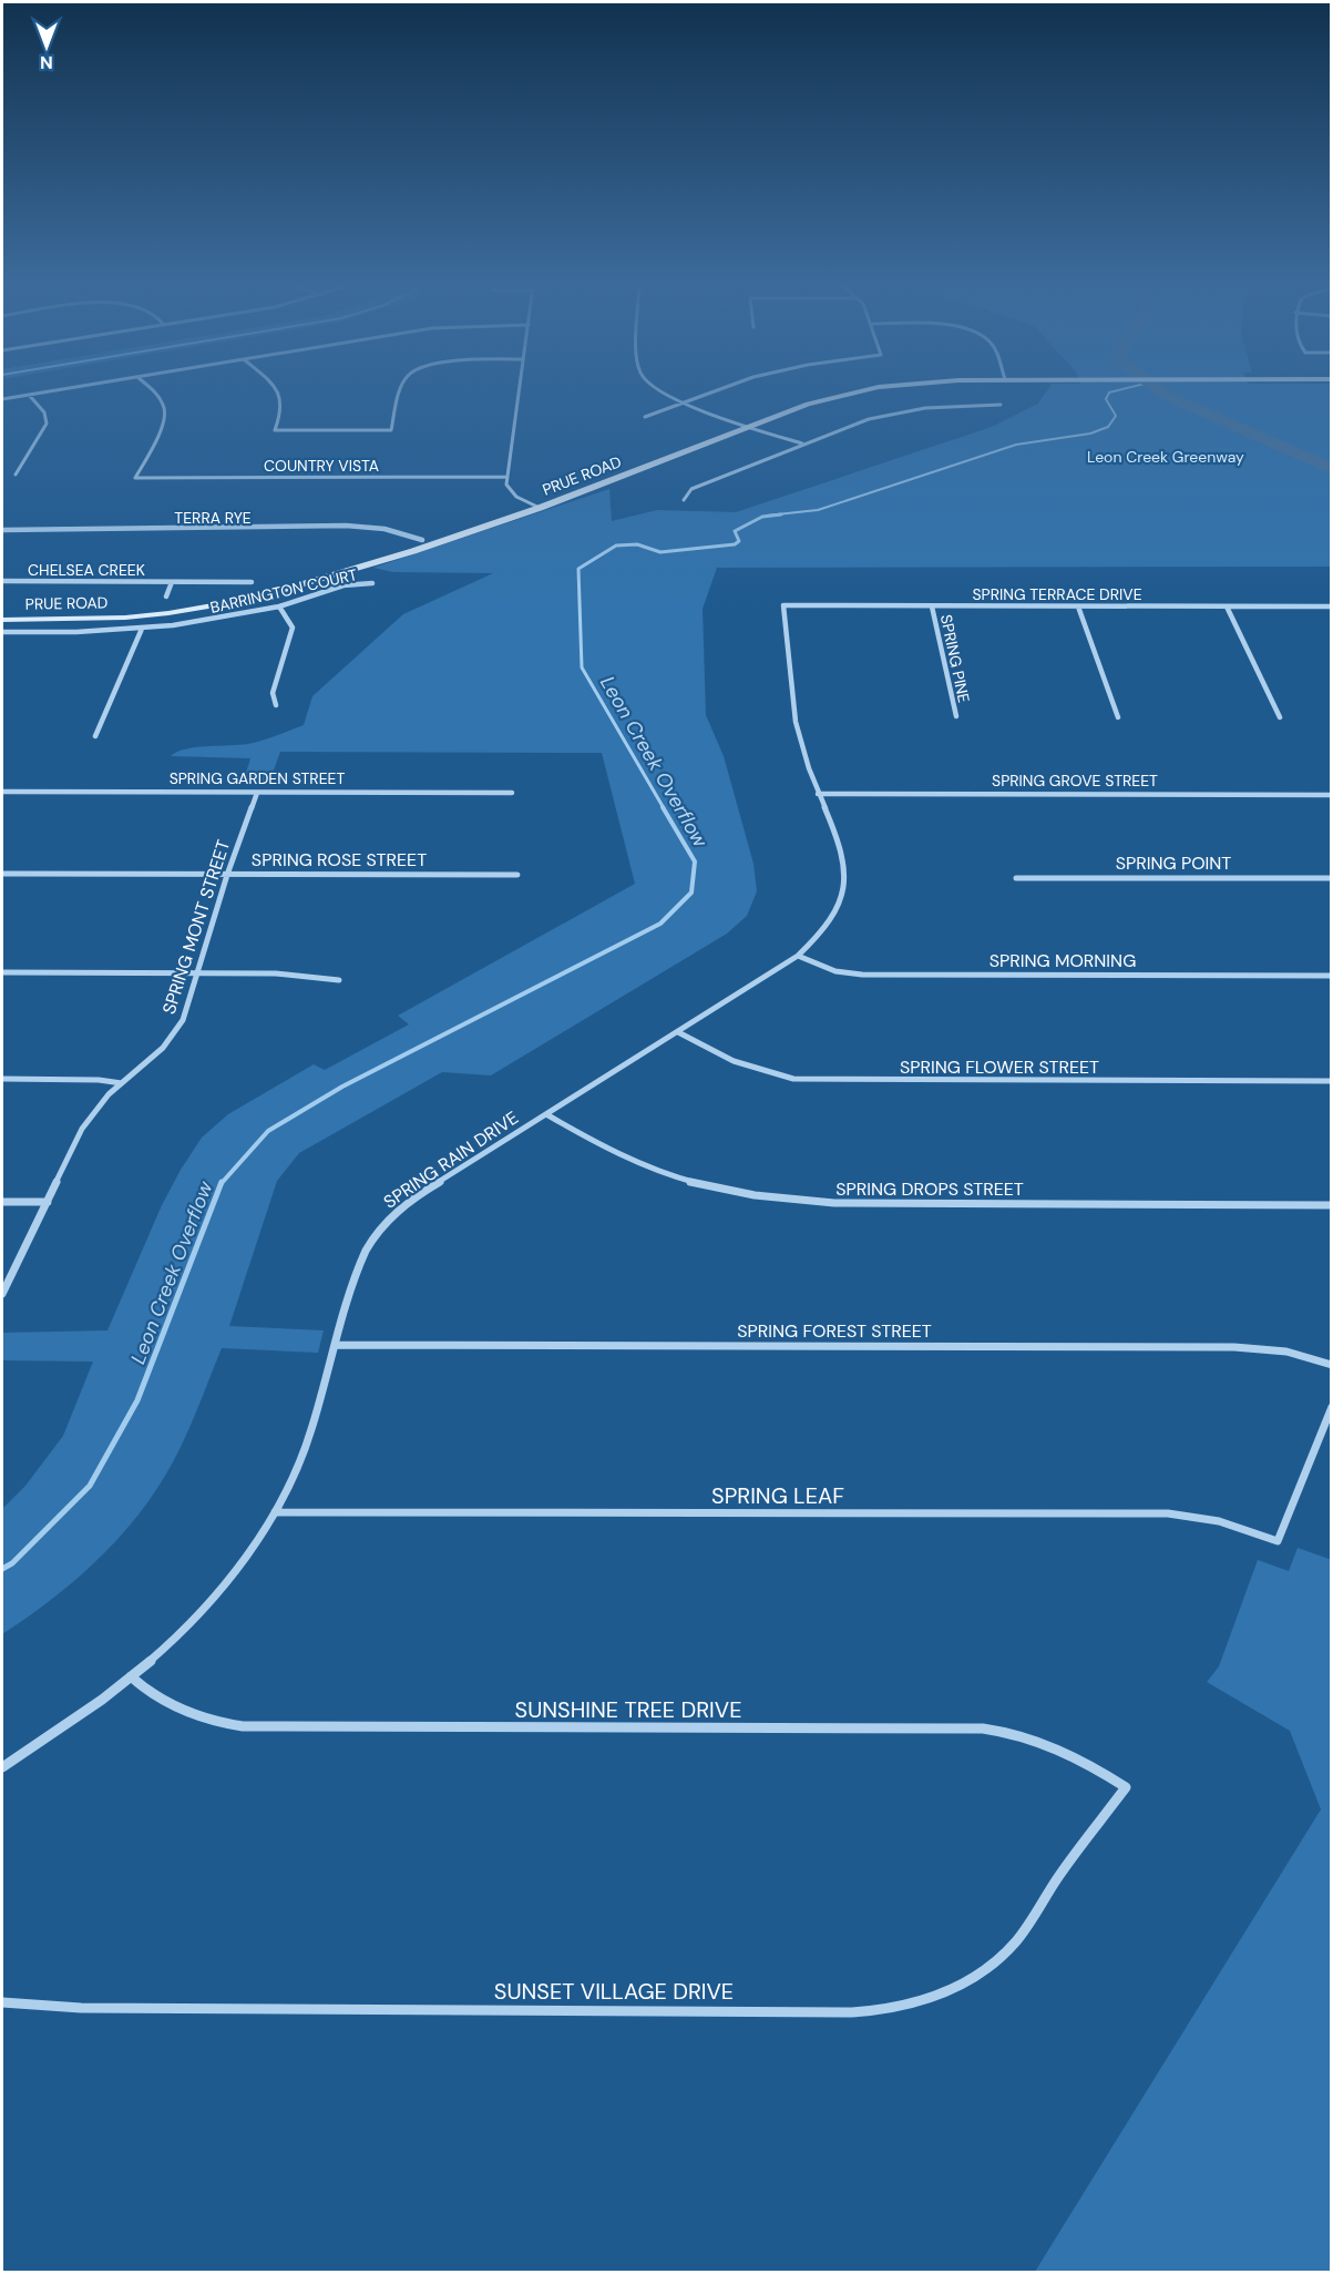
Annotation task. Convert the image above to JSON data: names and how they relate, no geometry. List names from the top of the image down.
{
  "streets": {
    "main road": ["PRUE ROAD"],
    "street": [
      "COUNTRY VISTA",
      "TERRA RYE",
      "CHELSEA CREEK",
      "BARRINGTON COURT",
      "SPRING TERRACE DRIVE",
      "SPRING PINE",
      "SPRING GARDEN STREET",
      "SPRING GROVE STREET",
      "SPRING ROSE STREET",
      "SPRING POINT",
      "SPRING MONT STREET",
      "SPRING MORNING",
      "SPRING FLOWER STREET",
      "SPRING RAIN DRIVE",
      "SPRING DROPS STREET",
      "SPRING FOREST STREET",
      "SPRING LEAF",
      "SUNSHINE TREE DRIVE",
      "SUNSET VILLAGE DRIVE"
    ]
  },
  "crossings": [
    ["PRUE ROAD", "TERRA RYE"],
    ["SPRING TERRACE DRIVE", "SPRING PINE"],
    ["SPRING TERRACE DRIVE", "SPRING RAIN DRIVE"],
    ["SPRING GARDEN STREET", "SPRING MONT STREET"],
    ["SPRING GROVE STREET", "SPRING RAIN DRIVE"],
    ["SPRING ROSE STREET", "SPRING MONT STREET"],
    ["SPRING MORNING", "SPRING RAIN DRIVE"],
    ["SPRING FLOWER STREET", "SPRING RAIN DRIVE"],
    ["SPRING RAIN DRIVE", "SPRING DROPS STREET"],
    ["SPRING RAIN DRIVE", "SPRING FOREST STREET"],
    ["SPRING RAIN DRIVE", "SPRING LEAF"],
    ["SPRING RAIN DRIVE", "SUNSHINE TREE DRIVE"],
    ["SUNSHINE TREE DRIVE", "SUNSET VILLAGE DRIVE"]
  ],
  "water": ["Leon Creek Overflow"],
  "parks": ["Leon Creek Greenway"],
  "north": "bottom"
}
